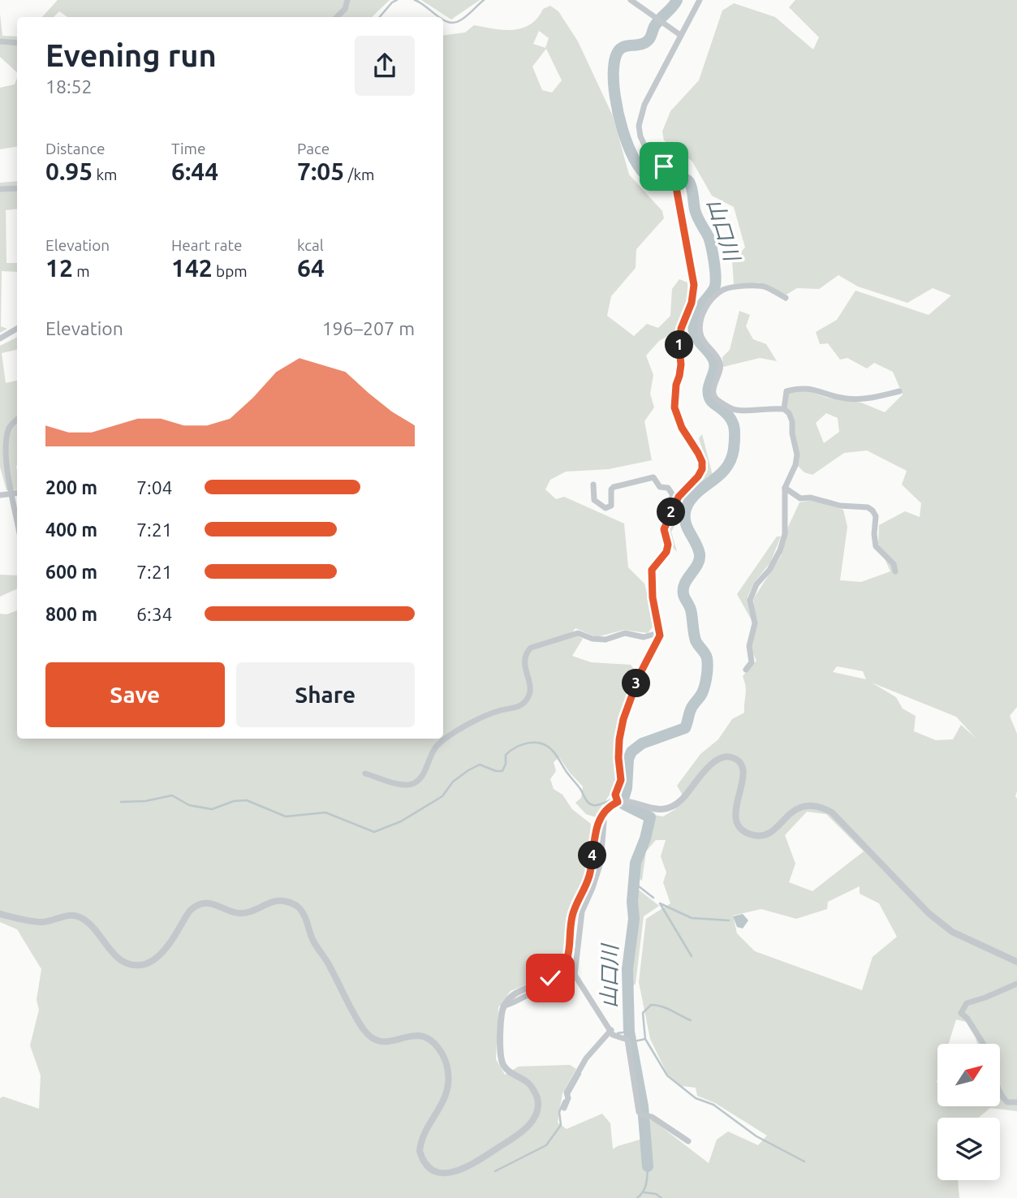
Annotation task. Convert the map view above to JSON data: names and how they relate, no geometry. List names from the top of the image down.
{
  "water": ["山口川"],
  "north": "top right",
  "page": {
    "heading": ["Evening run", "18:52"],
    "stats": [
      ["Distance", "0.95 km"],
      ["Time", "6:44"],
      ["Pace", "7:05 /km"],
      ["Elevation", "12 m"],
      ["Heart rate", "142 bpm"],
      ["kcal", "64"]
    ],
    "chart": ["Elevation", "196–207 m"],
    "pins": [
      "1",
      "2",
      "3",
      "4"
    ],
    "list": [
      {
        "name": "200 m",
        "note": "7:04"
      },
      {
        "name": "400 m",
        "note": "7:21"
      },
      {
        "name": "600 m",
        "note": "7:21"
      },
      {
        "name": "800 m",
        "note": "6:34"
      }
    ],
    "buttons": ["Save", "Share"]
  }
}
